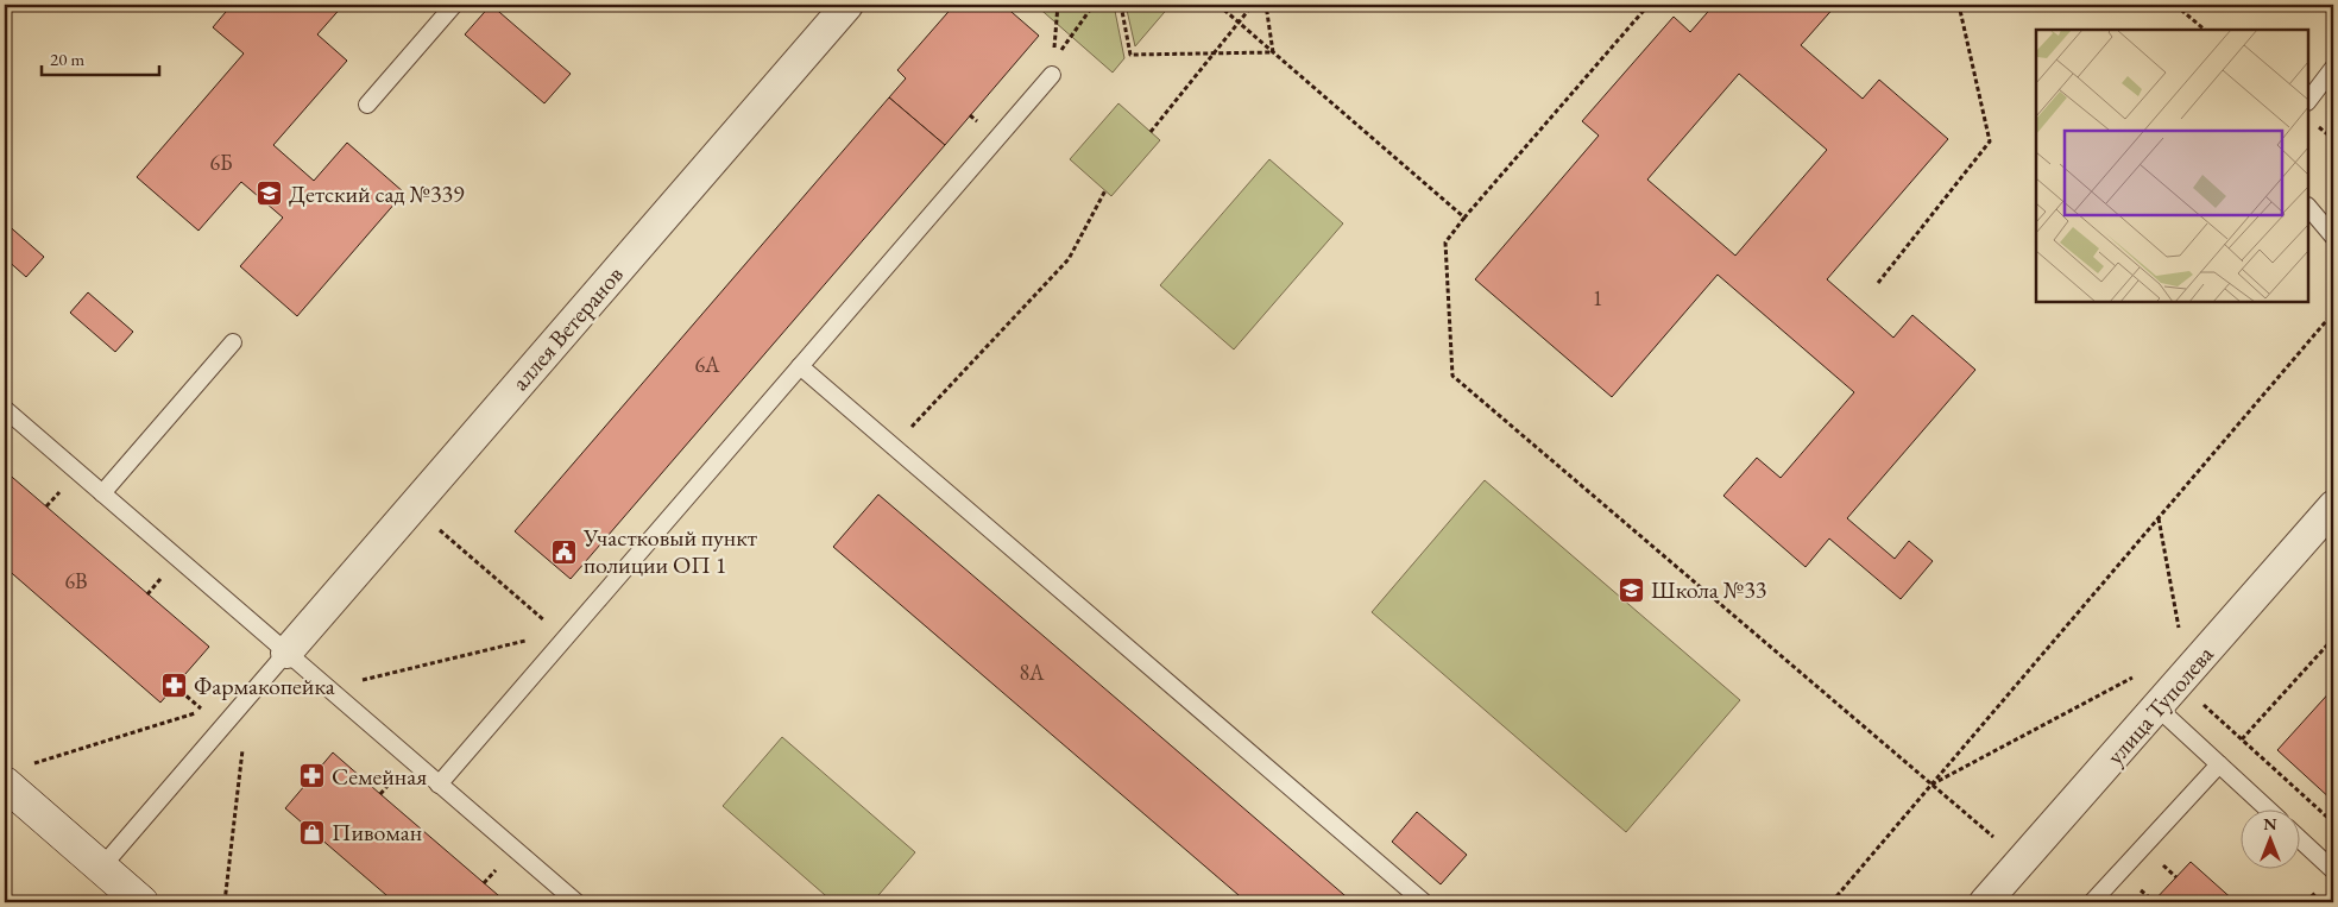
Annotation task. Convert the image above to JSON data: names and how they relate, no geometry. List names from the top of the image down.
{
  "streets": {
    "street": ["аллея Ветеранов", "улица Туполева"]
  },
  "places": {
    "school or university": ["Детский сад №339", "Школа №33"],
    "public building": ["Участковый пункт полиции ОП 1"],
    "pharmacy": ["Фармакопейка", "Семейная"],
    "shop": ["Пивоман"]
  },
  "house_numbers": [
    "6Б",
    "1",
    "6А",
    "6В",
    "8А"
  ],
  "scale_bar": "20 m",
  "north": "top"
}
